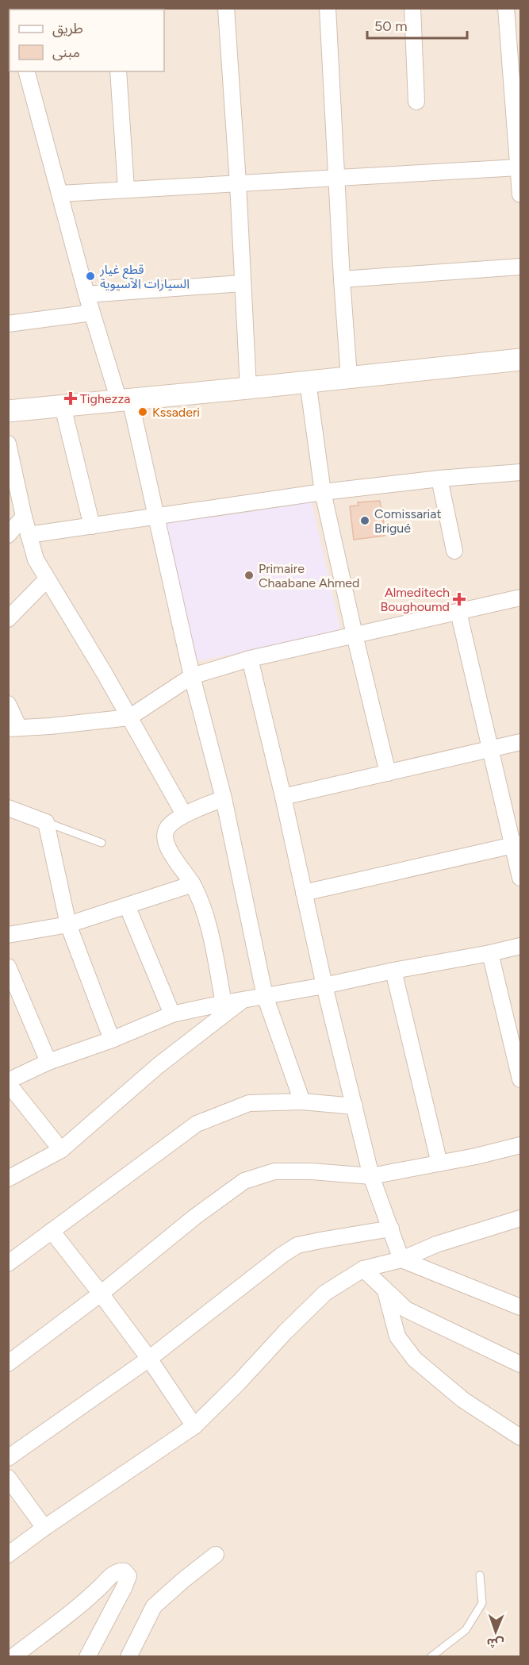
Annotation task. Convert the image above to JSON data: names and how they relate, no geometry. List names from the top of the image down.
{
  "places": {
    "other": [
      "قطع غيار السيارات الآسيوية",
      "Kssaderi",
      "Comissariat Brigué",
      "Primaire Chaabane Ahmed"
    ],
    "health": ["Tighezza", "Almeditech Boughoumd"]
  },
  "legend": ["طريق", "مبنى"],
  "scale_bar": "50 m",
  "north": "bottom"
}
